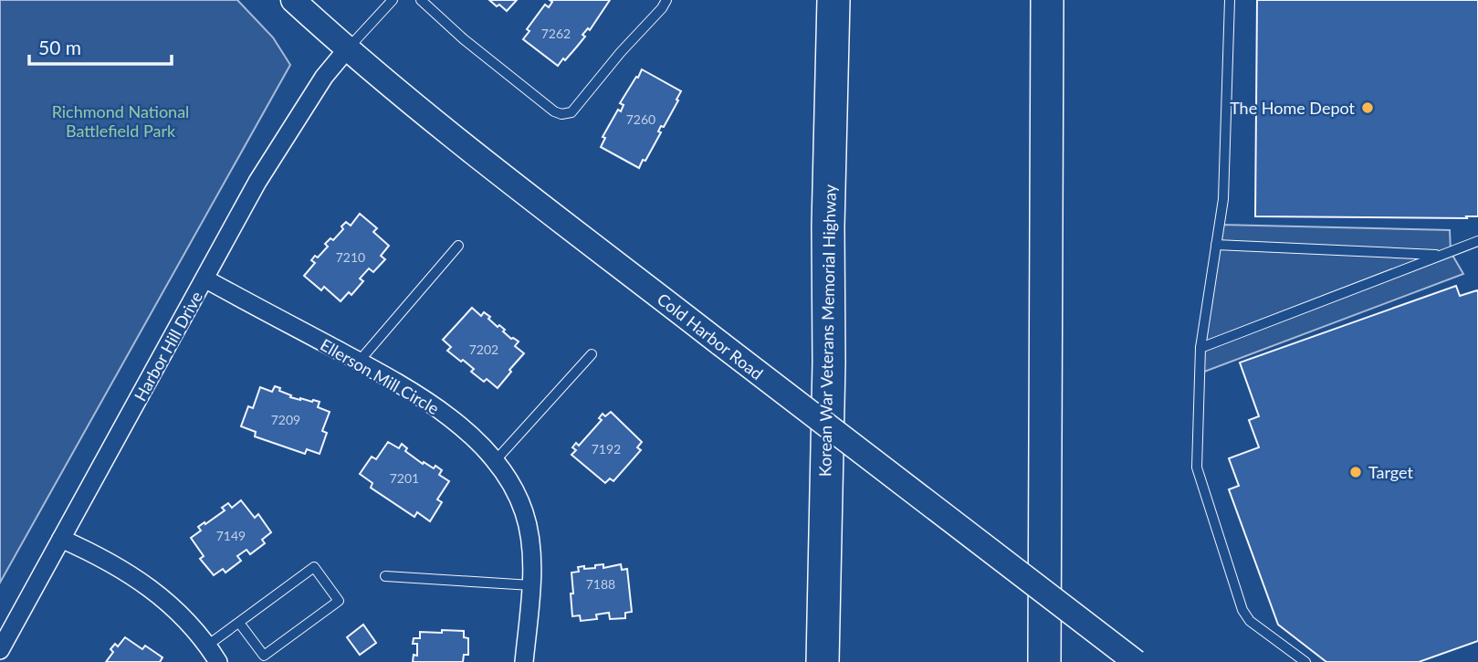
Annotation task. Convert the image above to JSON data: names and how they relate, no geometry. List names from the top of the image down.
{
  "streets": {
    "highway": ["Korean War Veterans Memorial Highway"],
    "main road": ["Cold Harbor Road"],
    "street": ["Harbor Hill Drive", "Ellerson Mill Circle"]
  },
  "crossings": [
    ["Cold Harbor Road", "Harbor Hill Drive"],
    ["Harbor Hill Drive", "Ellerson Mill Circle"]
  ],
  "parks": ["Richmond National Battlefield Park"],
  "places": ["The Home Depot", "Target"],
  "house_numbers": [
    "7262",
    "7260",
    "7210",
    "7202",
    "7209",
    "7192",
    "7201",
    "7149",
    "7188"
  ],
  "scale_bar": "50 m"
}
